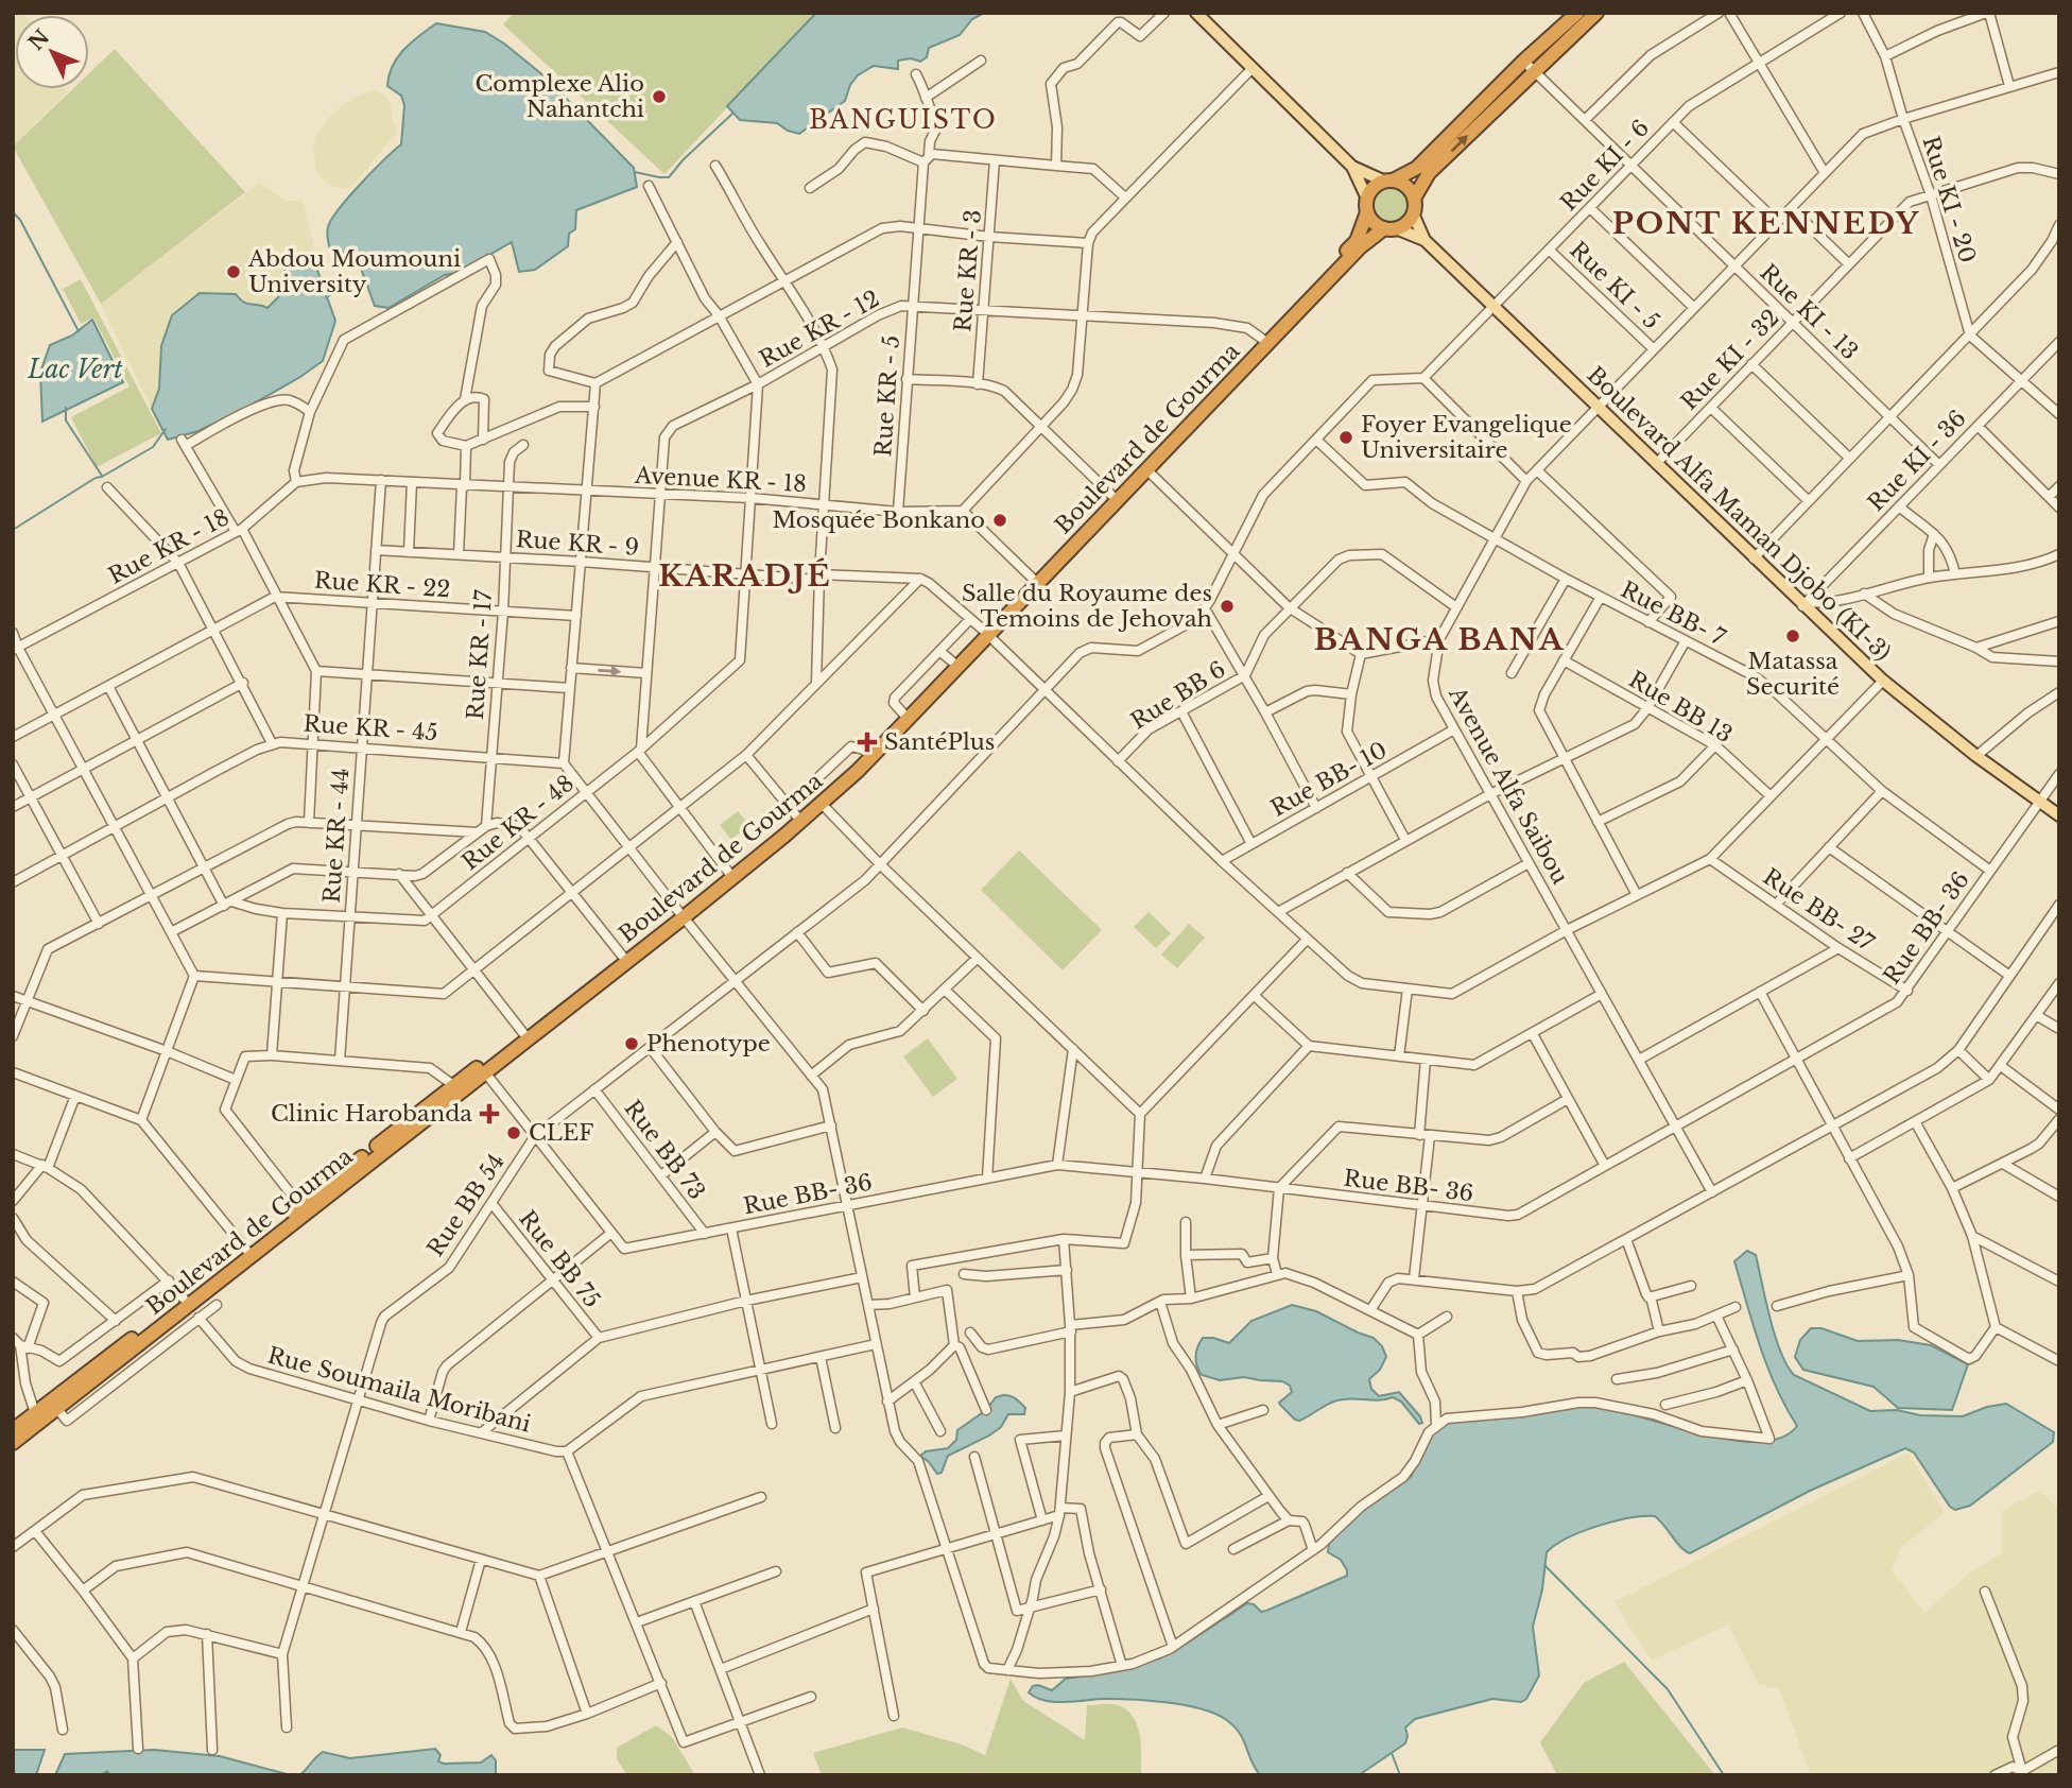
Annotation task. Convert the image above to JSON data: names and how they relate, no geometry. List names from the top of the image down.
{
  "streets": {
    "highway": ["Boulevard de Gourma"],
    "main road": ["Boulevard Alfa Maman Djobo (KI-3)"],
    "street": [
      "Rue KI - 6",
      "Rue KI - 20",
      "Rue KR - 3",
      "Rue KI - 5",
      "Rue KI - 13",
      "Rue KR - 12",
      "Rue KI - 32",
      "Rue KR - 5",
      "Rue KI - 36",
      "Avenue KR - 18",
      "Rue KR - 9",
      "Rue KR - 18",
      "Rue KR - 22",
      "Rue BB- 7",
      "Rue KR - 17",
      "Rue BB 6",
      "Rue BB 13",
      "Rue KR - 45",
      "Rue BB- 10",
      "Avenue Alfa Saibou",
      "Rue KR - 48",
      "Rue KR - 44",
      "Rue BB- 27",
      "Rue BB- 36",
      "Rue BB 73",
      "Rue BB 54",
      "Rue BB 75",
      "Rue Soumaila Moribani"
    ]
  },
  "crossings": [
    ["Rue KI - 6", "Rue KI - 5"],
    ["Rue KI - 6", "Rue KI - 13"],
    ["Rue KI - 6", "Boulevard Alfa Maman Djobo (KI-3)"],
    ["Rue KI - 20", "Rue KI - 32"],
    ["Rue KI - 20", "Avenue Alfa Saibou"],
    ["Rue KR - 3", "Rue KR - 12"],
    ["Rue KI - 5", "Avenue Alfa Saibou"],
    ["Rue KI - 13", "Rue KI - 32"],
    ["Rue KI - 13", "Rue KI - 36"],
    ["Rue KI - 13", "Avenue Alfa Saibou"],
    ["Rue KR - 12", "Rue KR - 5"],
    ["Rue KR - 12", "Boulevard de Gourma"],
    ["Rue KR - 12", "Avenue KR - 18"],
    ["Rue KR - 12", "Rue KR - 48"],
    ["Rue KI - 32", "Boulevard Alfa Maman Djobo (KI-3)"],
    ["Rue KR - 5", "Avenue KR - 18"],
    ["Boulevard de Gourma", "Boulevard Alfa Maman Djobo (KI-3)"],
    ["Rue KI - 36", "Boulevard Alfa Maman Djobo (KI-3)"],
    ["Avenue KR - 18", "Rue KR - 17"],
    ["Avenue KR - 18", "Rue KR - 48"],
    ["Avenue KR - 18", "Rue KR - 44"],
    ["Boulevard Alfa Maman Djobo (KI-3)", "Avenue Alfa Saibou"],
    ["Boulevard Alfa Maman Djobo (KI-3)", "Rue BB- 36"],
    ["Rue KR - 9", "Rue KR - 17"],
    ["Rue KR - 9", "Rue KR - 48"],
    ["Rue KR - 9", "Rue KR - 44"],
    ["Rue KR - 22", "Rue KR - 17"],
    ["Rue KR - 22", "Rue KR - 44"],
    ["Rue BB- 7", "Avenue Alfa Saibou"],
    ["Rue BB- 7", "Rue BB- 36"],
    ["Rue KR - 17", "Rue KR - 45"],
    ["Rue BB 6", "Avenue Alfa Saibou"],
    ["Rue KR - 45", "Rue KR - 44"],
    ["Rue BB- 10", "Avenue Alfa Saibou"],
    ["Avenue Alfa Saibou", "Rue BB- 36"],
    ["Rue KR - 48", "Rue KR - 44"],
    ["Rue BB- 27", "Rue BB- 36"],
    ["Rue BB- 36", "Rue BB 73"],
    ["Rue BB 73", "Rue BB 54"],
    ["Rue BB 54", "Rue BB 75"],
    ["Rue BB 54", "Rue Soumaila Moribani"]
  ],
  "districts": [
    "BANGUISTO",
    "PONT KENNEDY",
    "KARADJÉ",
    "BANGA BANA"
  ],
  "water": ["Lac Vert"],
  "places": {
    "other": [
      "Complexe Alio Nahantchi",
      "Abdou Moumouni University",
      "Foyer Evangelique Universitaire",
      "Mosquée Bonkano",
      "Salle du Royaume des Temoins de Jehovah",
      "Matassa Securité",
      "Phenotype",
      "CLEF"
    ],
    "health": ["SantéPlus", "Clinic Harobanda"]
  },
  "north": "top left"
}
